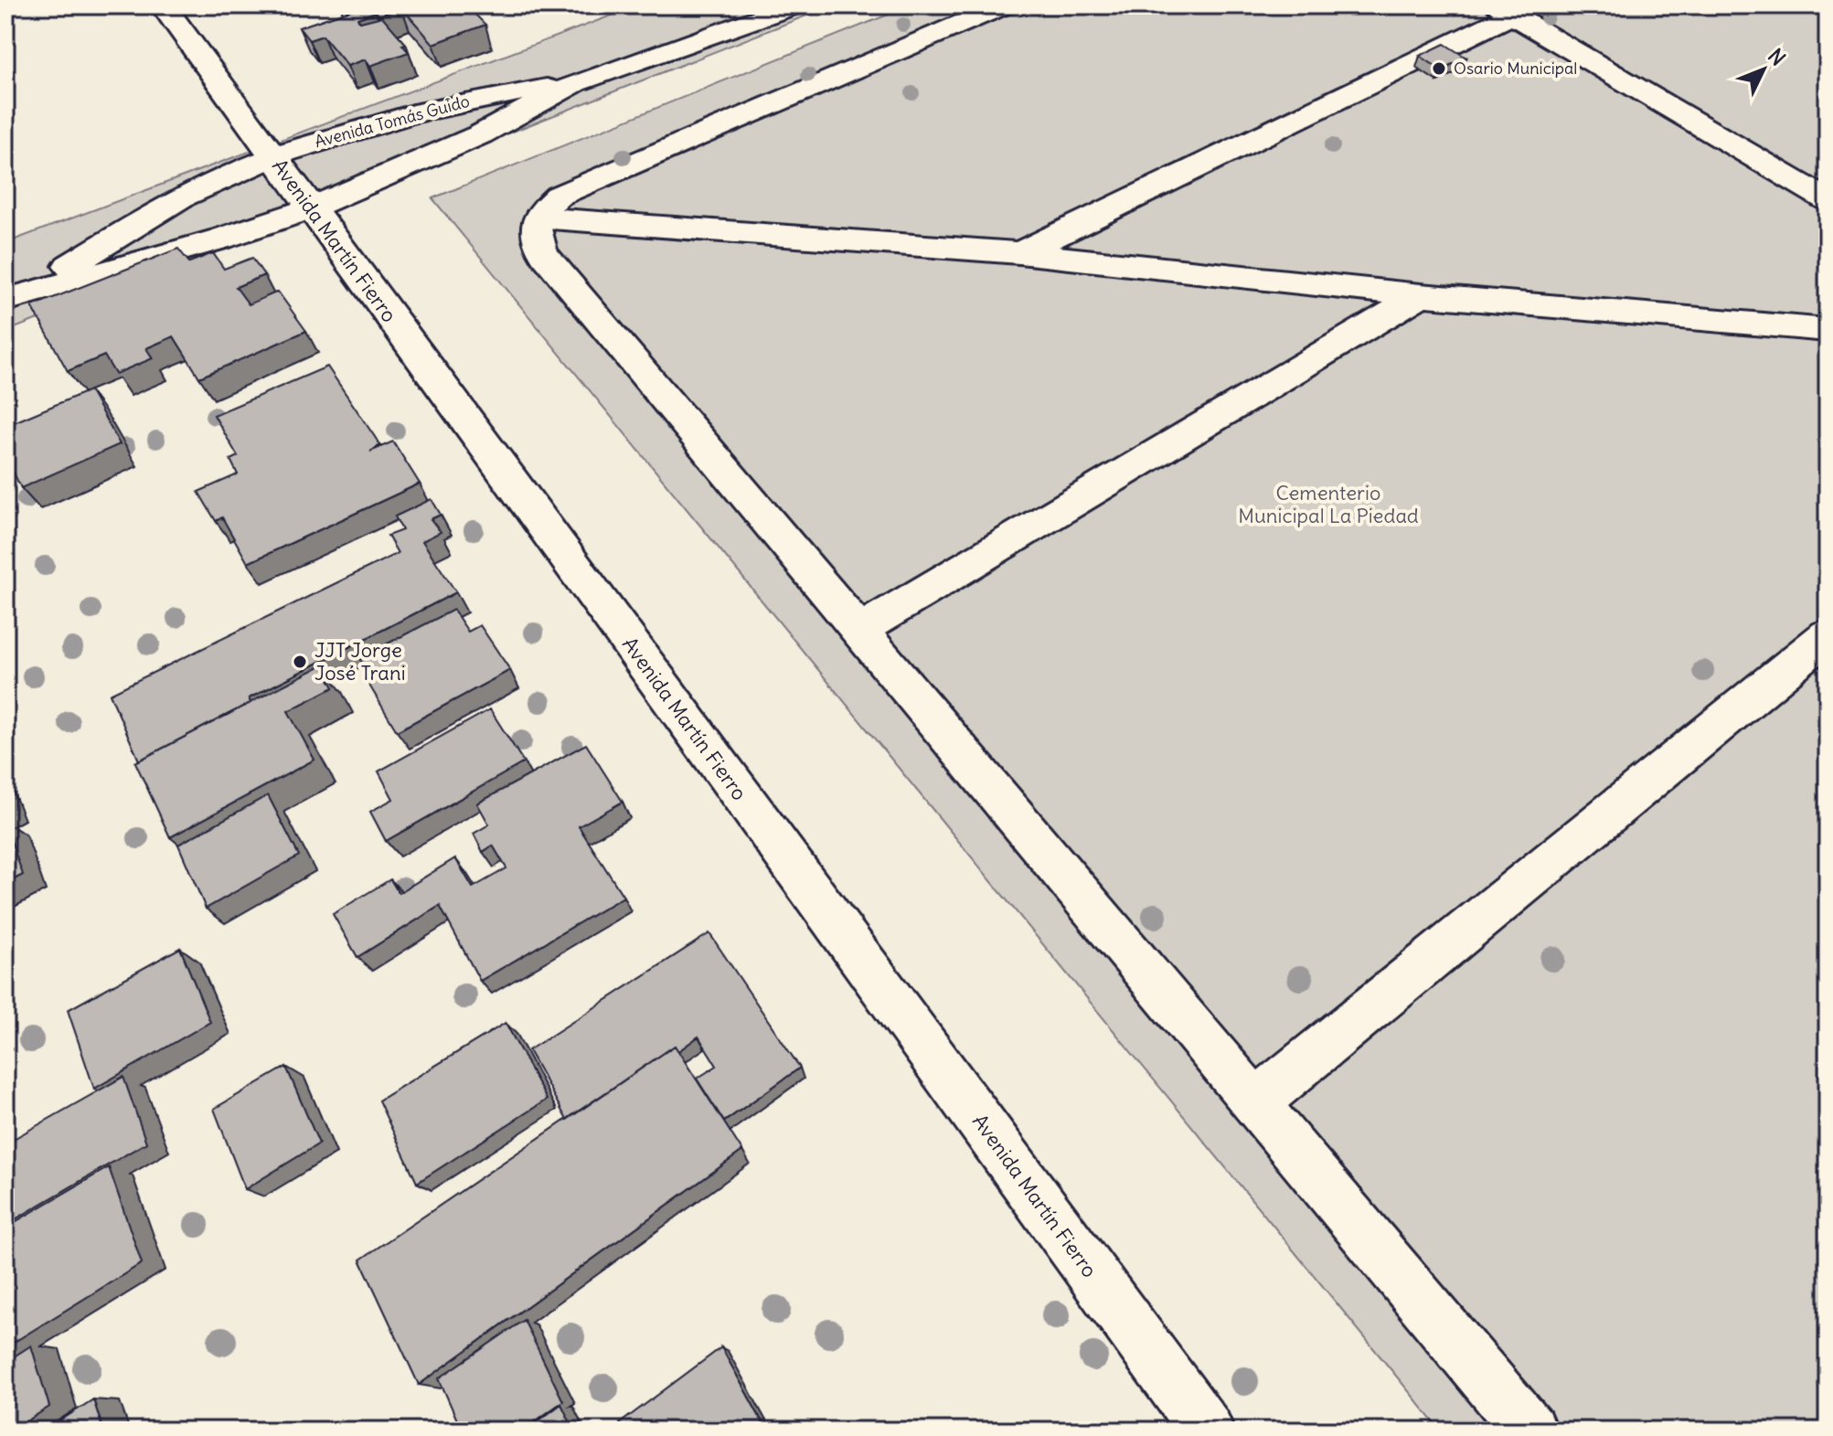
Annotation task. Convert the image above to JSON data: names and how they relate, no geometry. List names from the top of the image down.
{
  "streets": {
    "street": ["Avenida Tomás Guido", "Avenida Martín Fierro"]
  },
  "crossings": [
    ["Avenida Tomás Guido", "Avenida Martín Fierro"]
  ],
  "parks": ["Cementerio Municipal La Piedad"],
  "places": ["Osario Municipal", "JJT Jorge José Trani"],
  "north": "top right"
}
